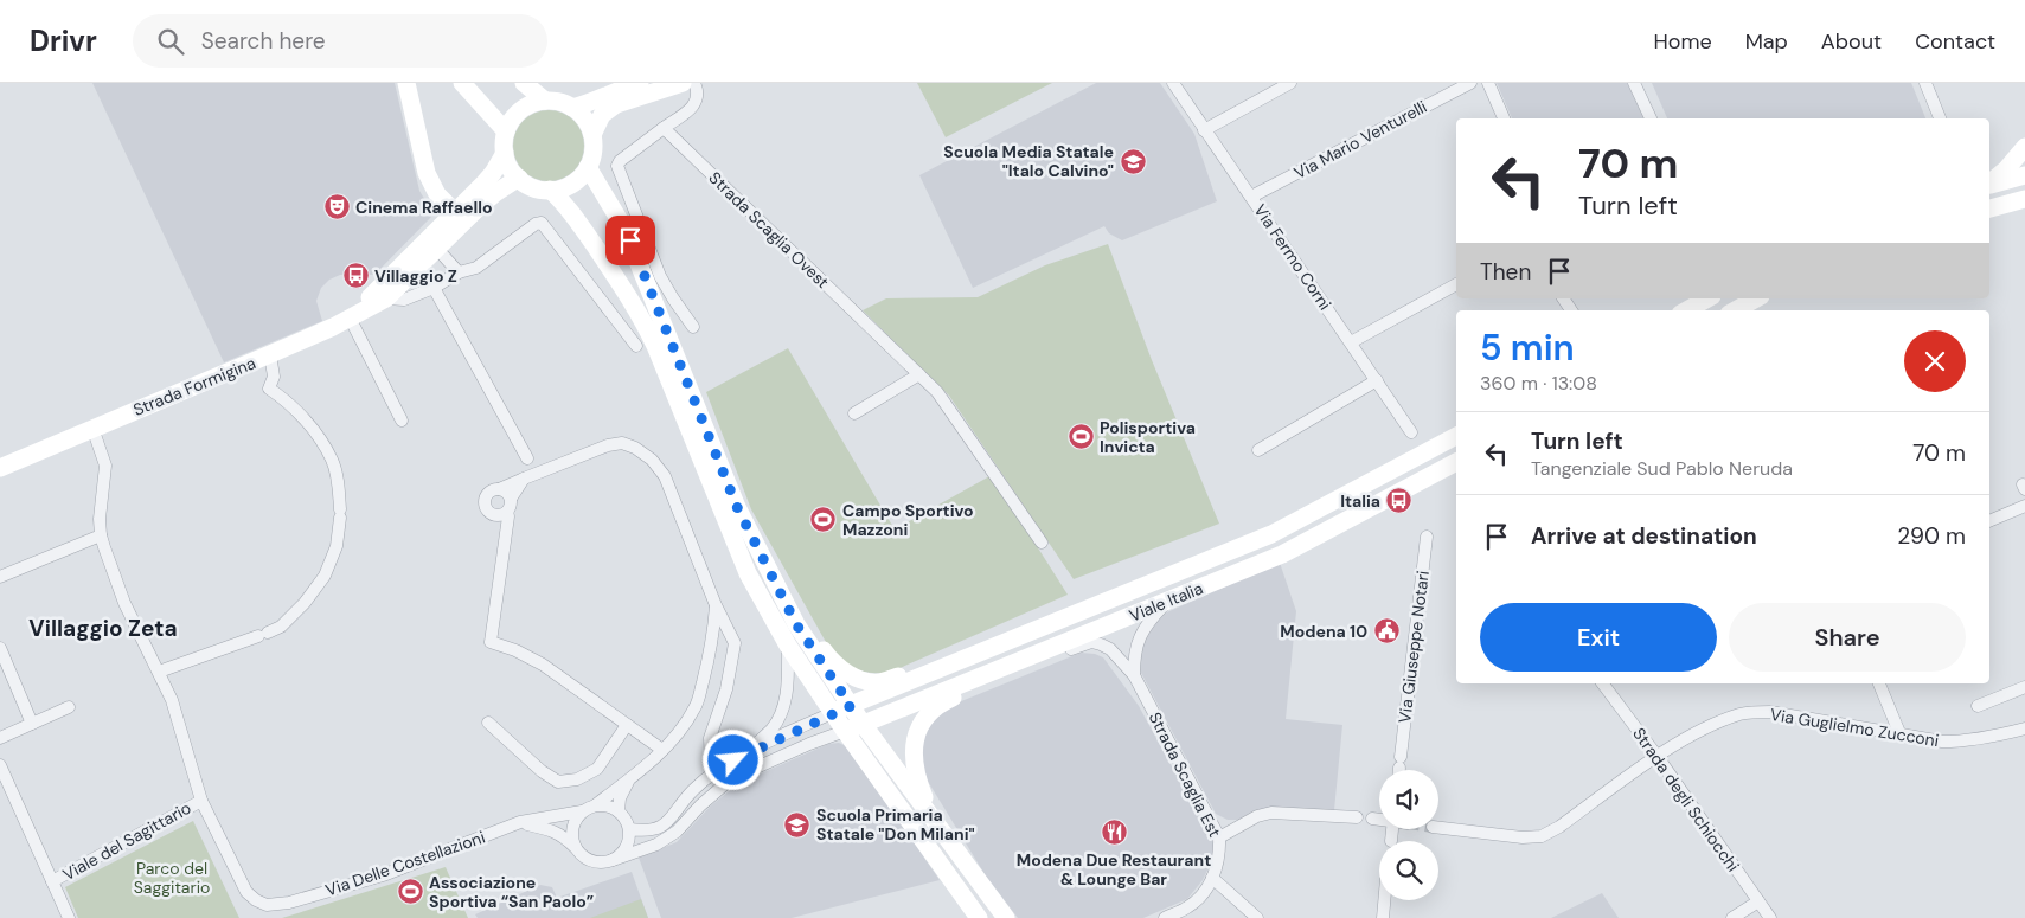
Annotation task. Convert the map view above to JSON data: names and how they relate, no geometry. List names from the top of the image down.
{
  "streets": {
    "main road": ["Strada Formigina", "Viale Italia"],
    "street": [
      "Via Mario Venturelli",
      "Strada Scaglia Ovest",
      "Via Fermo Corni",
      "Via Giuseppe Notari",
      "Via Guglielmo Zucconi",
      "Strada Scaglia Est",
      "Strada degli Schiocchi",
      "Viale del Sagittario",
      "Via Delle Costellazioni"
    ]
  },
  "crossings": [
    ["Via Mario Venturelli", "Via Fermo Corni"],
    ["Strada Formigina", "Via Delle Costellazioni"],
    ["Viale Italia", "Strada Scaglia Est"],
    ["Via Guglielmo Zucconi", "Strada degli Schiocchi"],
    ["Viale del Sagittario", "Via Delle Costellazioni"]
  ],
  "districts": ["Villaggio Zeta"],
  "parks": ["Parco del Saggitario"],
  "places": {
    "school or university": ["Scuola Media Statale \"Italo Calvino\"", "Scuola Primaria Statale \"Don Milani\""],
    "theatre": ["Cinema Raffaello"],
    "bus stop": ["Villaggio Z", "Italia"],
    "sports": ["Polisportiva Invicta", "Campo Sportivo Mazzoni", "Associazione Sportiva “San Paolo”"],
    "public building": ["Modena 10"],
    "restaurant": ["Modena Due Restaurant & Lounge Bar"]
  },
  "page": {
    "header": "Drivr",
    "search": "Search here",
    "nav": [
      "Home",
      "Map",
      "About",
      "Contact"
    ],
    "turn": ["70 m", "Turn left"],
    "then": "Then",
    "heading": ["5 min", "360 m · 13:08"],
    "list": [
      {
        "name": "Turn left",
        "note": "Tangenziale Sud Pablo Neruda",
        "value": "70 m"
      },
      {
        "name": "Arrive at destination",
        "value": "290 m"
      }
    ],
    "buttons": ["Exit", "Share"]
  }
}
